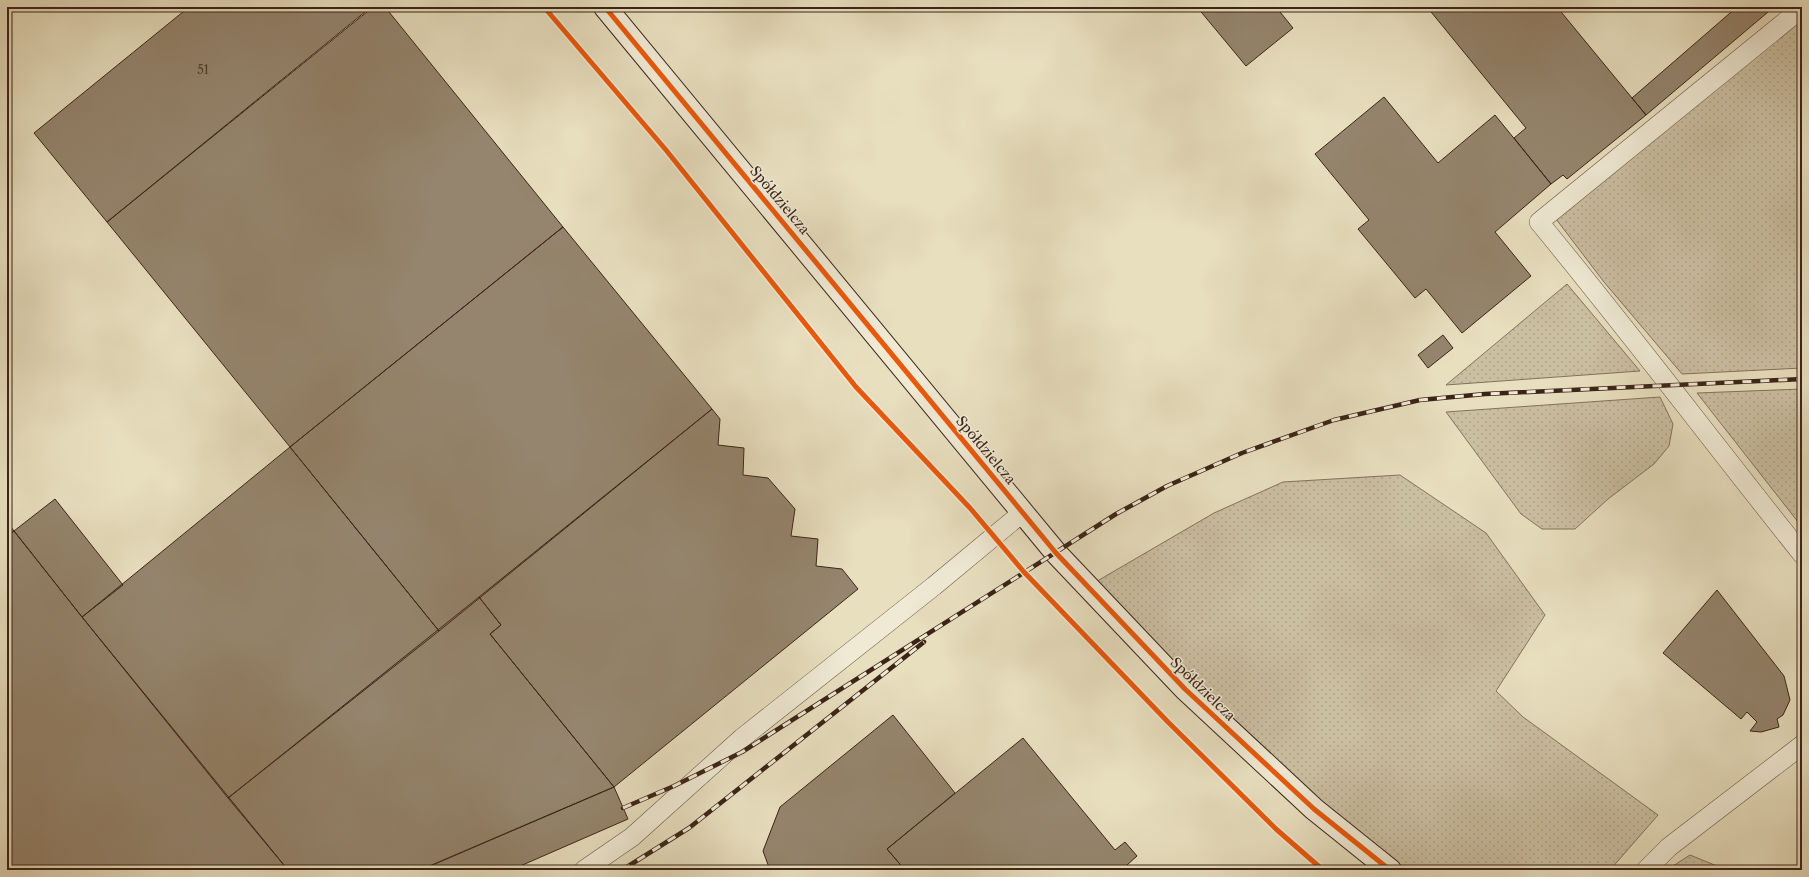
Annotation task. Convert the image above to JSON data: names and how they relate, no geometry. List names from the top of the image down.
{
  "streets": {
    "street": ["Spółdzielcza"]
  },
  "house_numbers": ["51"]
}
